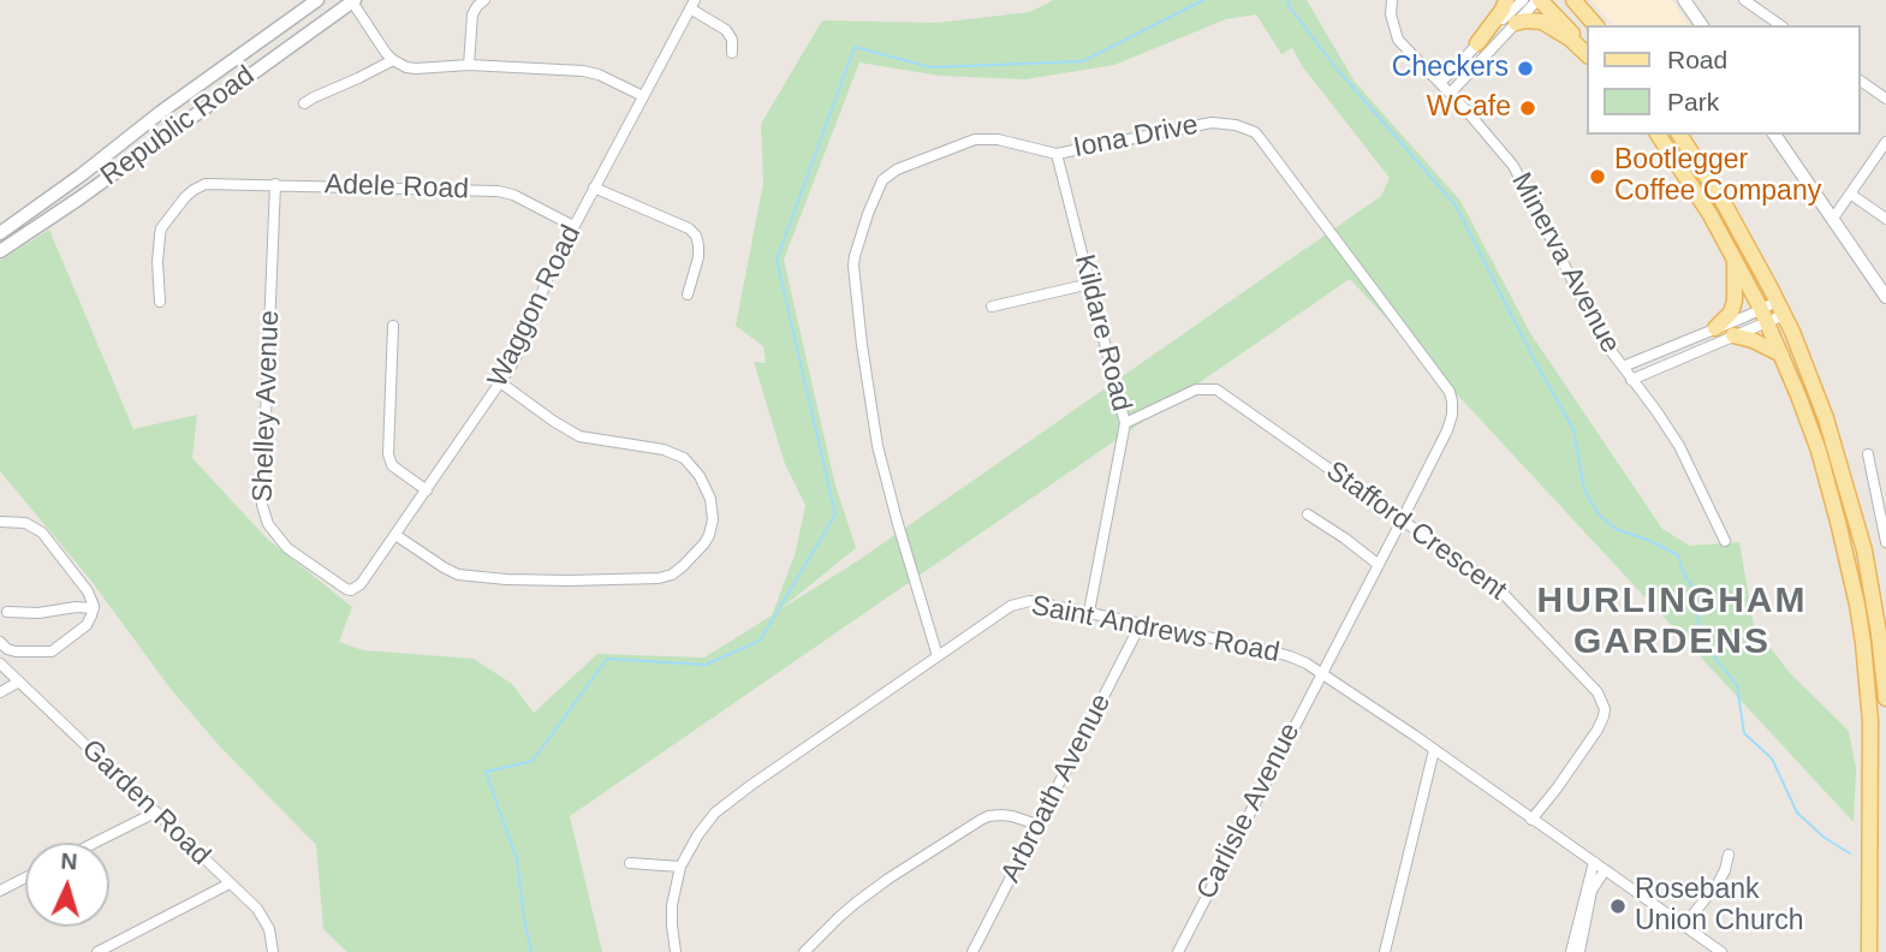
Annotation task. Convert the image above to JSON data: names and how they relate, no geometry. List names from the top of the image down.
{
  "streets": {
    "main road": ["Republic Road"],
    "street": [
      "Iona Drive",
      "Adele Road",
      "Minerva Avenue",
      "Waggon Road",
      "Kildare Road",
      "Shelley Avenue",
      "Stafford Crescent",
      "Saint Andrews Road",
      "Arbroath Avenue",
      "Garden Road",
      "Carlisle Avenue"
    ]
  },
  "crossings": [
    ["Iona Drive", "Kildare Road"],
    ["Iona Drive", "Stafford Crescent"],
    ["Iona Drive", "Saint Andrews Road"],
    ["Iona Drive", "Carlisle Avenue"],
    ["Adele Road", "Waggon Road"],
    ["Adele Road", "Shelley Avenue"],
    ["Waggon Road", "Shelley Avenue"],
    ["Kildare Road", "Stafford Crescent"],
    ["Kildare Road", "Saint Andrews Road"],
    ["Stafford Crescent", "Saint Andrews Road"],
    ["Saint Andrews Road", "Arbroath Avenue"],
    ["Saint Andrews Road", "Carlisle Avenue"]
  ],
  "districts": ["HURLINGHAM GARDENS"],
  "places": [
    "Checkers",
    "WCafe",
    "Bootlegger Coffee Company",
    "Rosebank Union Church"
  ],
  "legend": ["Road", "Park"],
  "north": "top"
}
